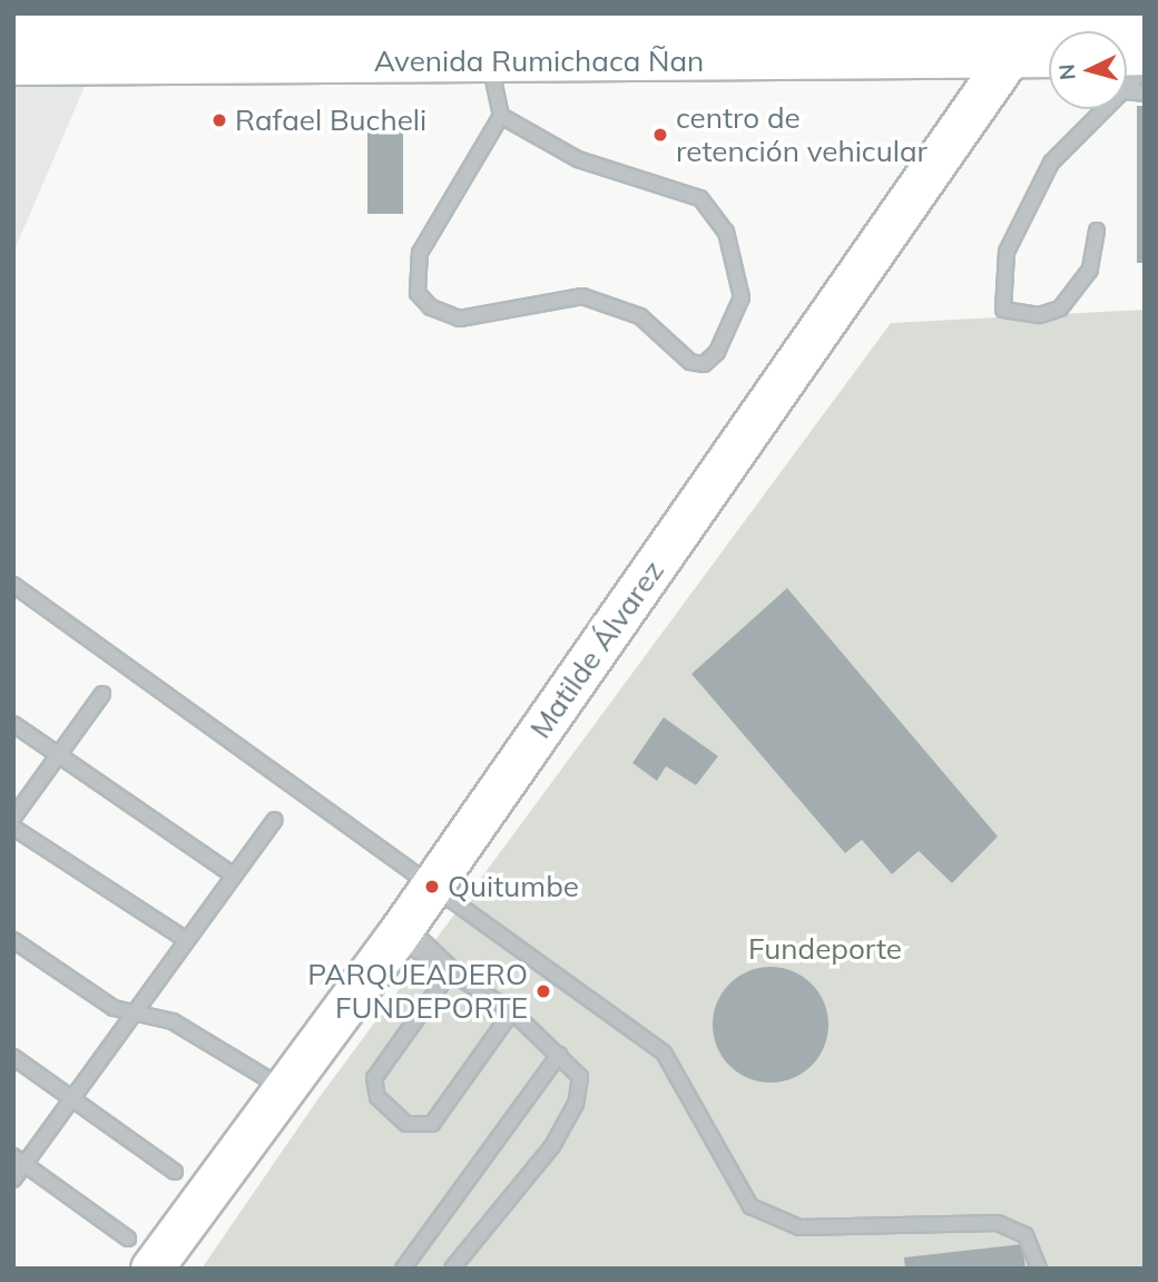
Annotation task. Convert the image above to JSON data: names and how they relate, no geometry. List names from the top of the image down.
{
  "streets": {
    "main road": ["Avenida Rumichaca Ñan", "Matilde Álvarez"]
  },
  "crossings": [
    ["Avenida Rumichaca Ñan", "Matilde Álvarez"]
  ],
  "parks": ["Fundeporte"],
  "places": [
    "Rafael Bucheli",
    "centro de retención vehicular",
    "Quitumbe",
    "PARQUEADERO FUNDEPORTE"
  ],
  "north": "left"
}
